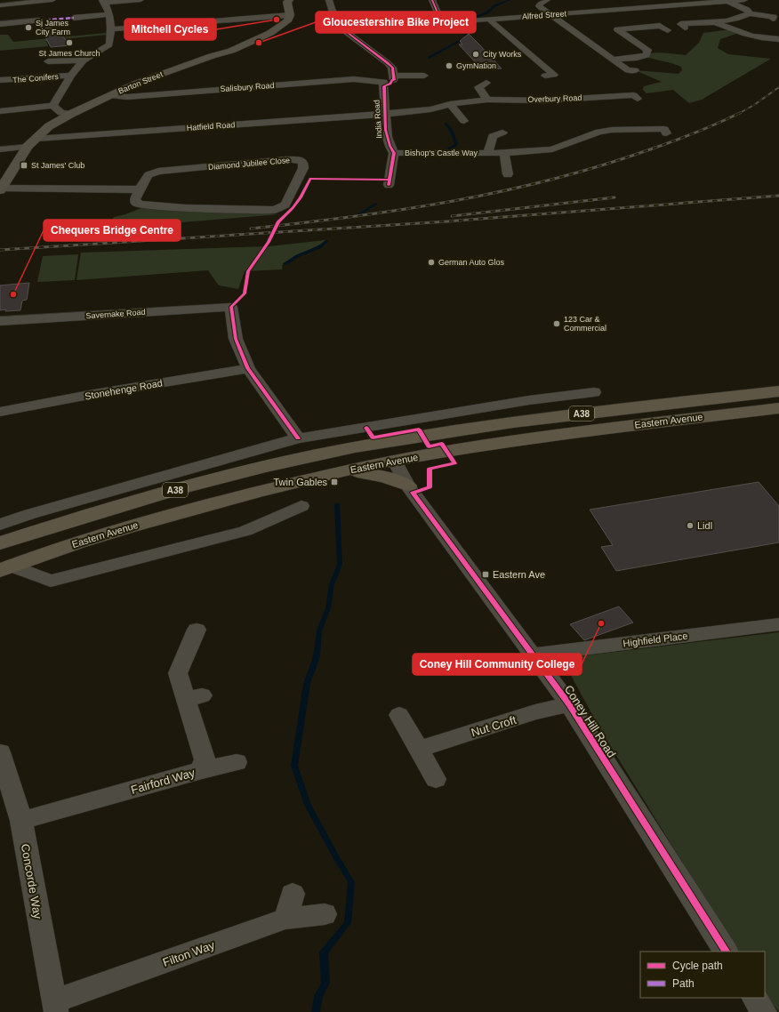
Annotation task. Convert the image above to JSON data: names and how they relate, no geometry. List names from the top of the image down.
{
  "streets": {
    "highway": ["A38", "Eastern Avenue"],
    "main road": ["Barton Street"],
    "street": [
      "Alfred Street",
      "The Conifers",
      "Salisbury Road",
      "Overbury Road",
      "India Road",
      "Hatfield Road",
      "Bishop's Castle Way",
      "Diamond Jubilee Close",
      "Savernake Road",
      "Stonehenge Road",
      "Highfield Place",
      "Coney Hill Road",
      "Nut Croft",
      "Fairford Way",
      "Concorde Way",
      "Filton Way"
    ]
  },
  "crossings": [
    ["Barton Street", "Salisbury Road"],
    ["Barton Street", "Hatfield Road"],
    ["Salisbury Road", "India Road"],
    ["Overbury Road", "India Road"],
    ["Overbury Road", "Hatfield Road"],
    ["India Road", "Hatfield Road"],
    ["India Road", "Bishop's Castle Way"],
    ["Savernake Road", "Stonehenge Road"],
    ["Eastern Avenue", "Coney Hill Road"],
    ["Highfield Place", "Coney Hill Road"],
    ["Coney Hill Road", "Nut Croft"],
    ["Fairford Way", "Concorde Way"],
    ["Concorde Way", "Filton Way"]
  ],
  "places": {
    "other": [
      "Mitchell Cycles",
      "Sj James City Farm",
      "St James Church",
      "Gloucestershire Bike Project",
      "City Works",
      "GymNation",
      "German Auto Glos",
      "Chequers Bridge Centre",
      "123 Car & Commercial",
      "Lidl",
      "Coney Hill Community College"
    ],
    "transit": ["St James' Club", "Twin Gables", "Eastern Ave"]
  },
  "legend": ["Cycle path", "Path"]
}
